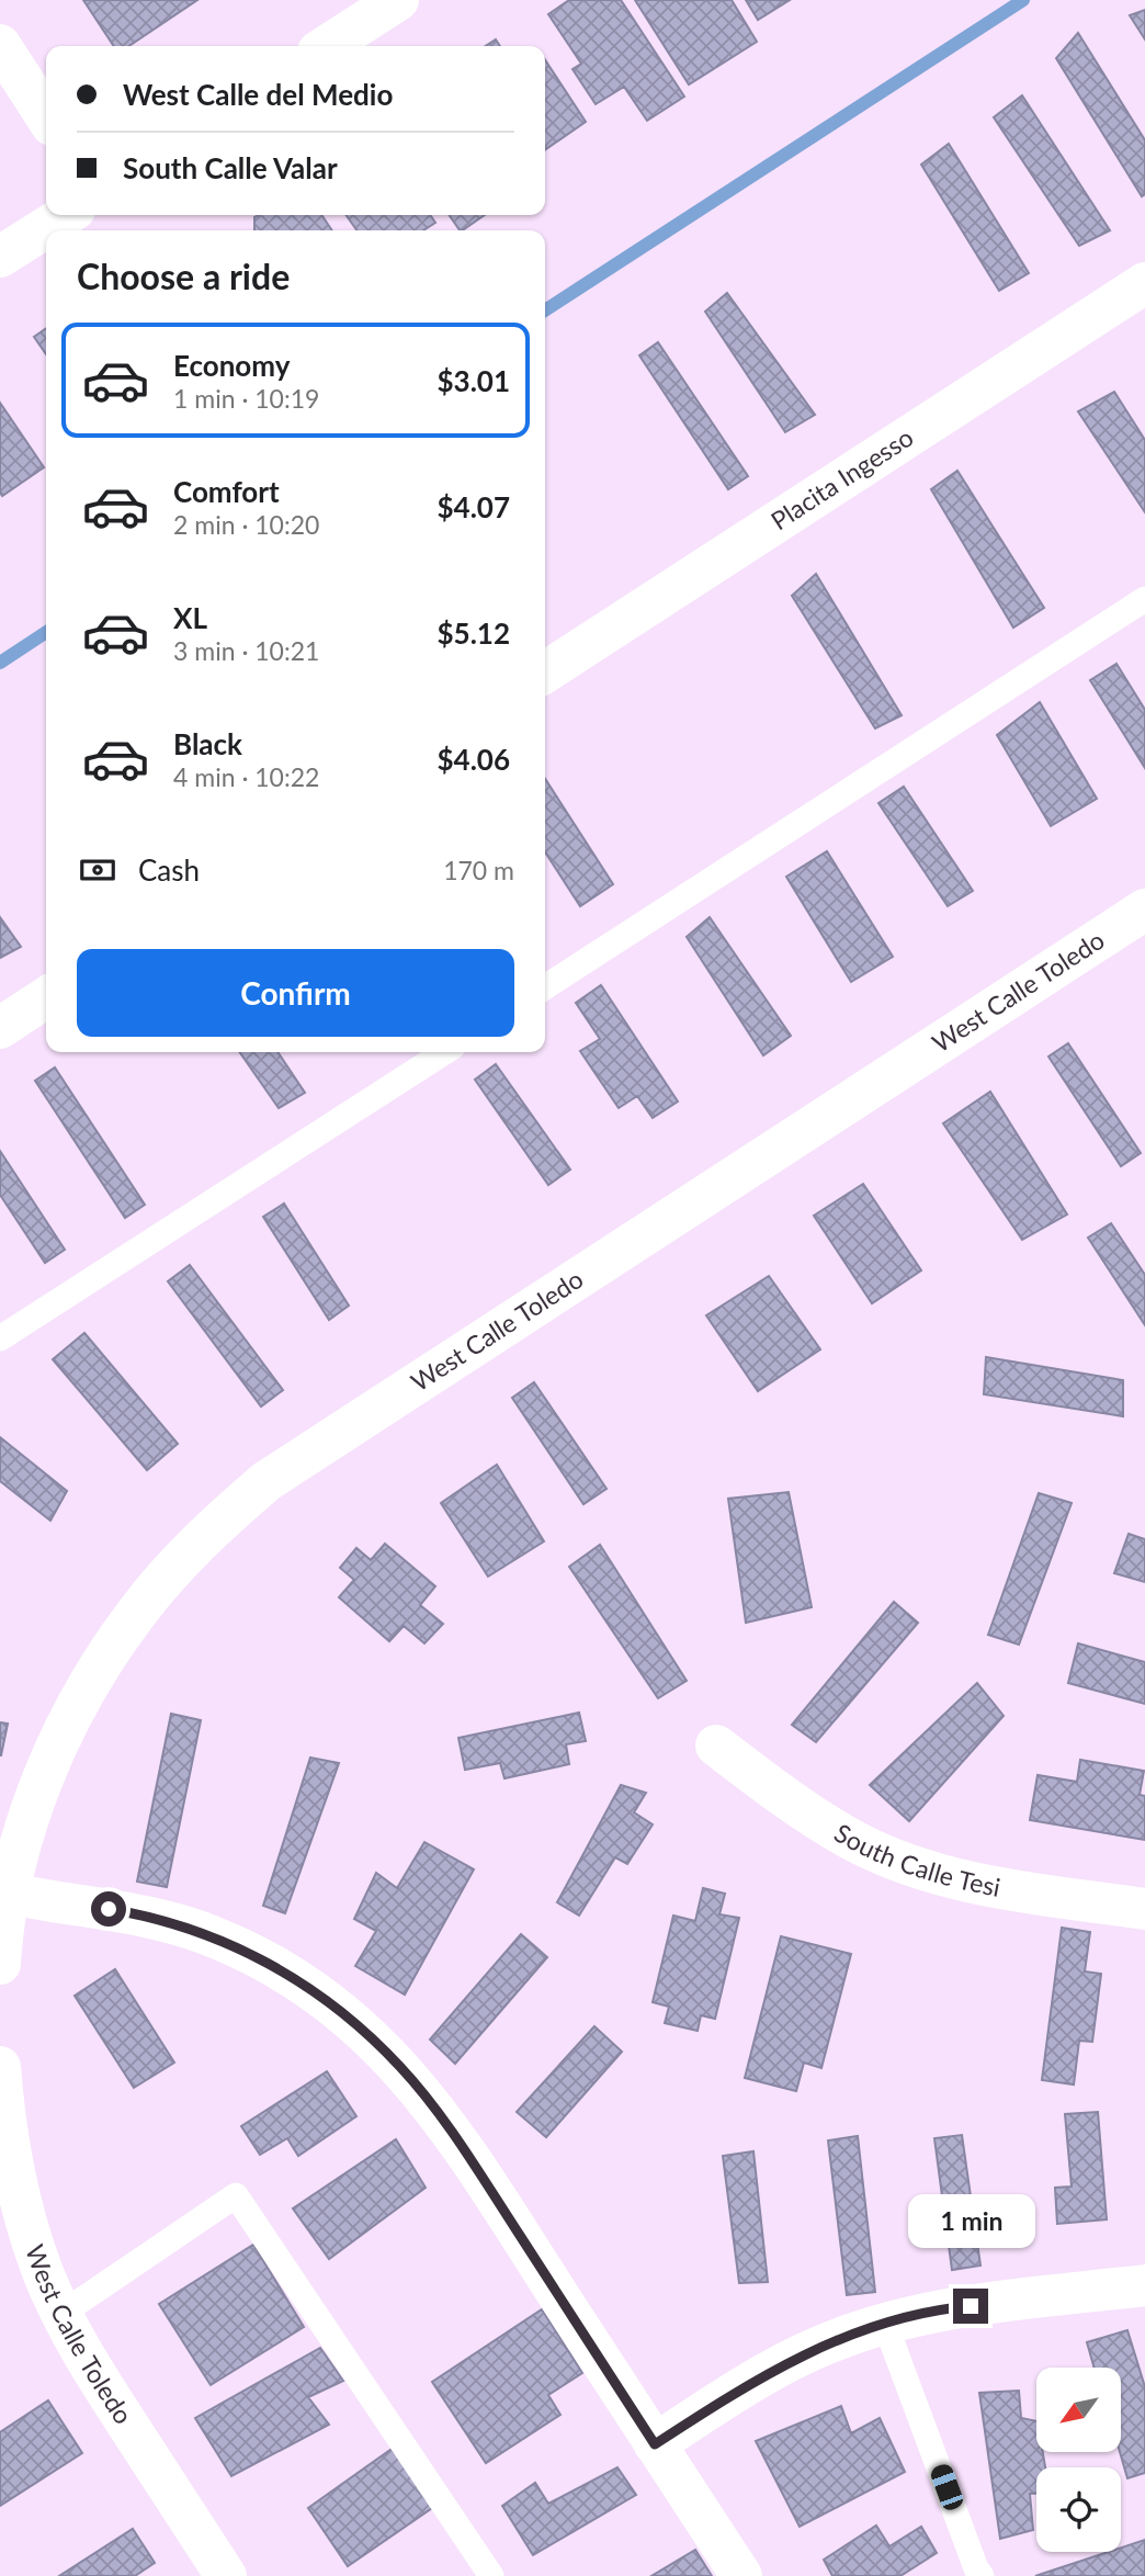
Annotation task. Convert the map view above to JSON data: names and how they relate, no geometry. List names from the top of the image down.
{
  "streets": {
    "street": ["Placita Ingesso", "West Calle Toledo", "South Calle Tesi"]
  },
  "north": "bottom left",
  "page": {
    "banner": ["West Calle del Medio", "South Calle Valar"],
    "heading": "Choose a ride",
    "list": [
      {
        "name": "Economy",
        "note": "1 min · 10:19",
        "value": "$3.01"
      },
      {
        "name": "Comfort",
        "note": "2 min · 10:20",
        "value": "$4.07"
      },
      {
        "name": "XL",
        "note": "3 min · 10:21",
        "value": "$5.12"
      },
      {
        "name": "Black",
        "note": "4 min · 10:22",
        "value": "$4.06"
      }
    ],
    "pay": ["Cash", "170 m"],
    "buttons": "Confirm",
    "bubble": "1 min"
  }
}
